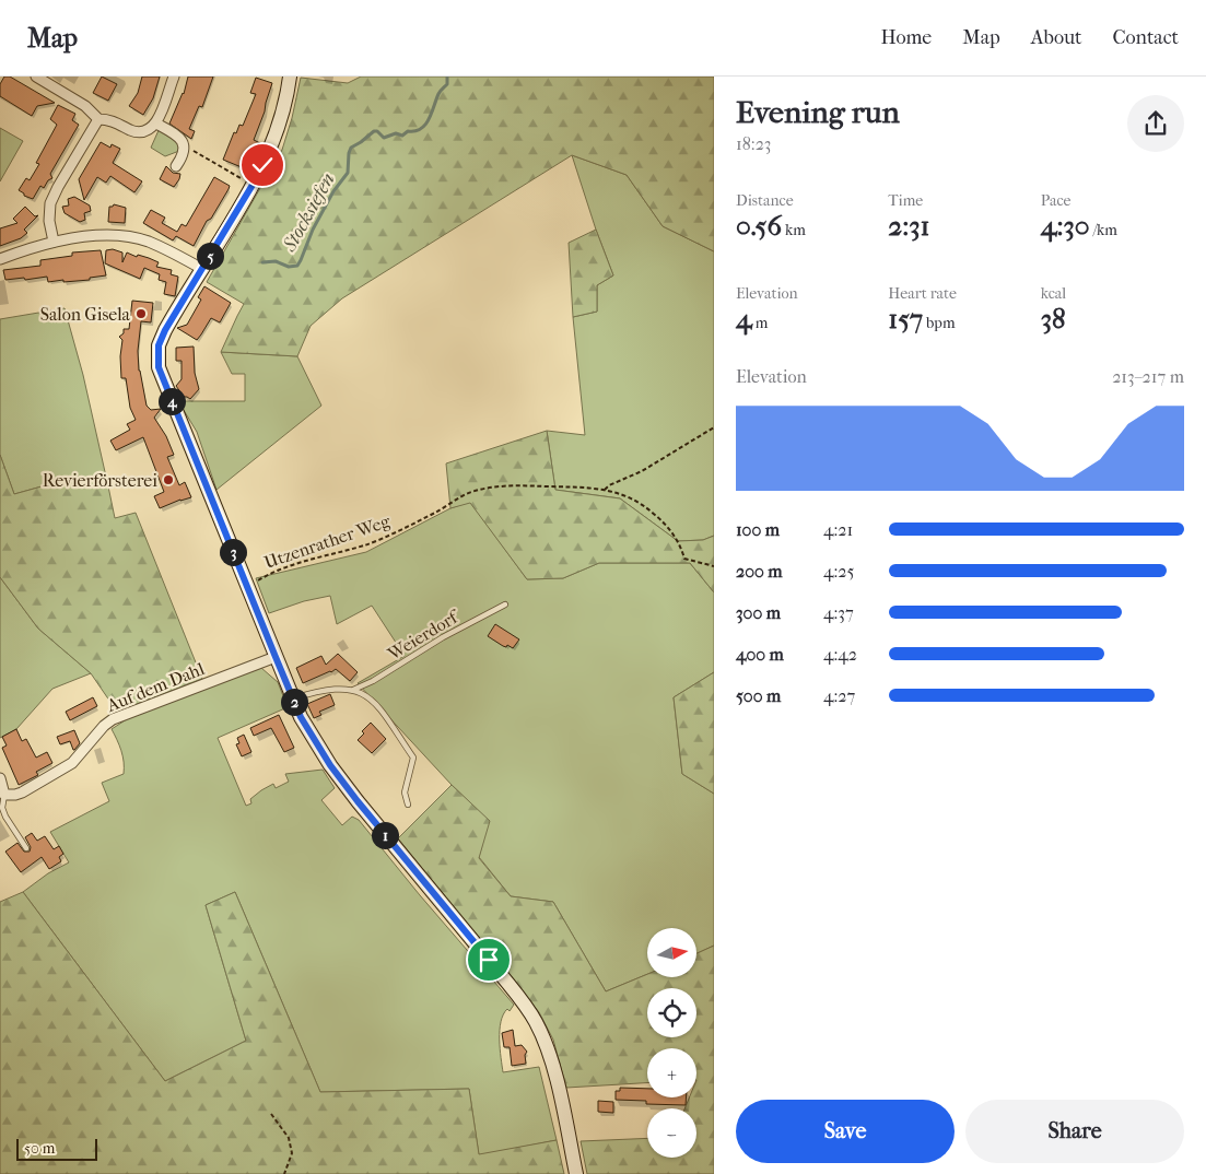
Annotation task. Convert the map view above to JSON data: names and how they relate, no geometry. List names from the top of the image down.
{
  "streets": {
    "street": ["Auf dem Dahl"],
    "lane": ["Weierdorf"],
    "path": ["Utzenrather Weg"]
  },
  "water": ["Stocksiefen"],
  "places": ["Salon Gisela", "Revierförsterei"],
  "scale_bar": "50 m",
  "north": "right",
  "page": {
    "header": "Map",
    "nav": [
      "Home",
      "Map",
      "About",
      "Contact"
    ],
    "heading": ["Evening run", "18:23"],
    "stats": [
      ["Distance", "0.56 km"],
      ["Time", "2:31"],
      ["Pace", "4:30 /km"],
      ["Elevation", "4 m"],
      ["Heart rate", "157 bpm"],
      ["kcal", "38"]
    ],
    "pins": [
      "5",
      "4",
      "3",
      "2",
      "1"
    ],
    "chart": ["Elevation", "213–217 m"],
    "list": [
      {
        "name": "100 m",
        "note": "4:21"
      },
      {
        "name": "200 m",
        "note": "4:25"
      },
      {
        "name": "300 m",
        "note": "4:37"
      },
      {
        "name": "400 m",
        "note": "4:42"
      },
      {
        "name": "500 m",
        "note": "4:27"
      }
    ],
    "map_buttons": ["+", "−"],
    "buttons": ["Save", "Share"],
    "scale": "50 m"
  }
}
